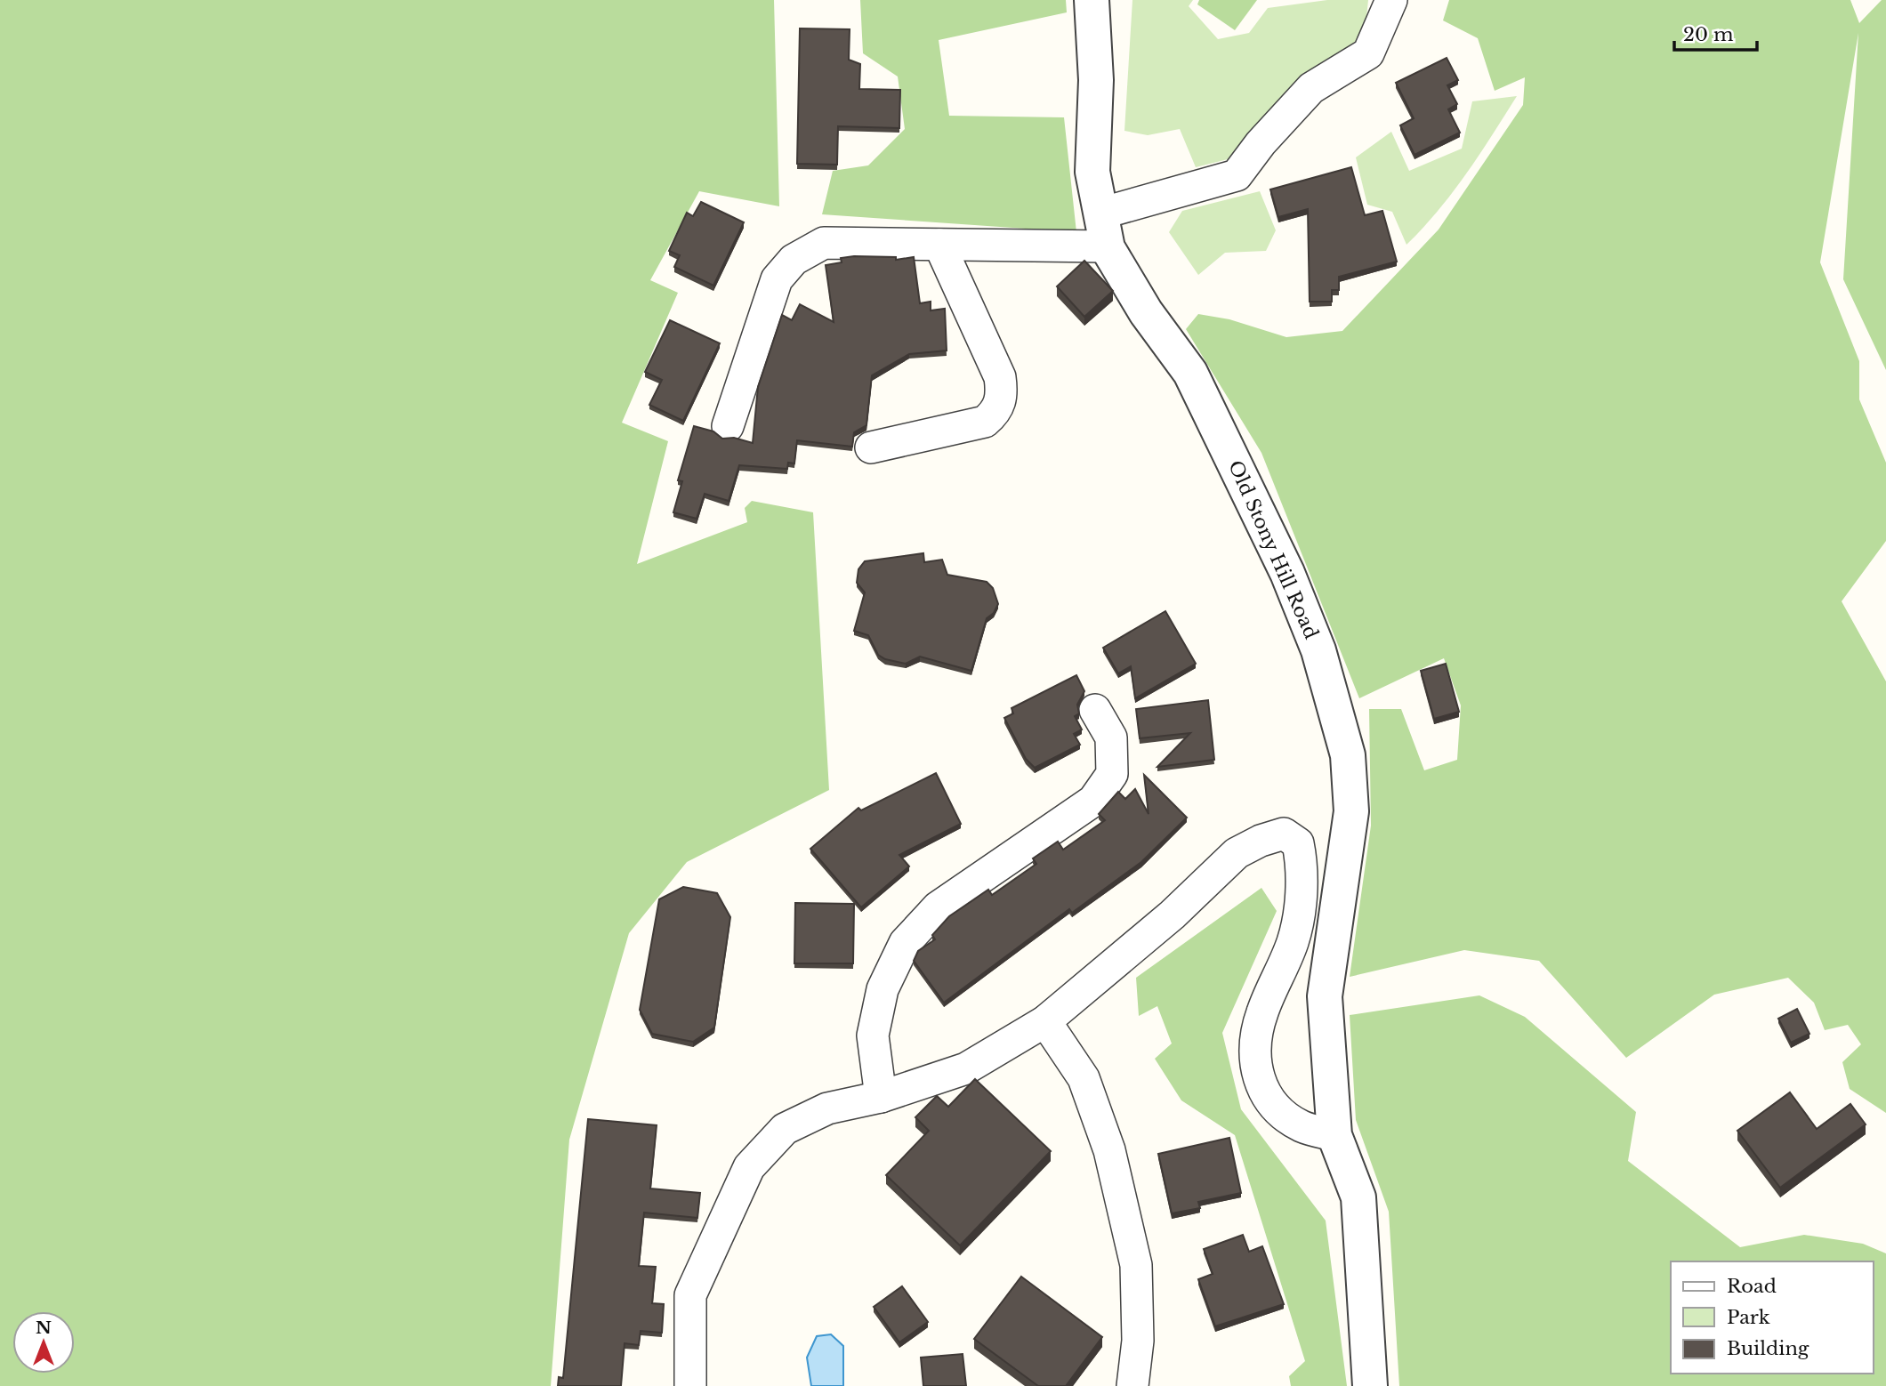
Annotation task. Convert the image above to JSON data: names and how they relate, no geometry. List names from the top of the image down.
{
  "streets": {
    "street": ["Old Stony Hill Road"]
  },
  "legend": ["Road", "Park", "Building"],
  "scale_bar": "20 m",
  "north": "top"
}
